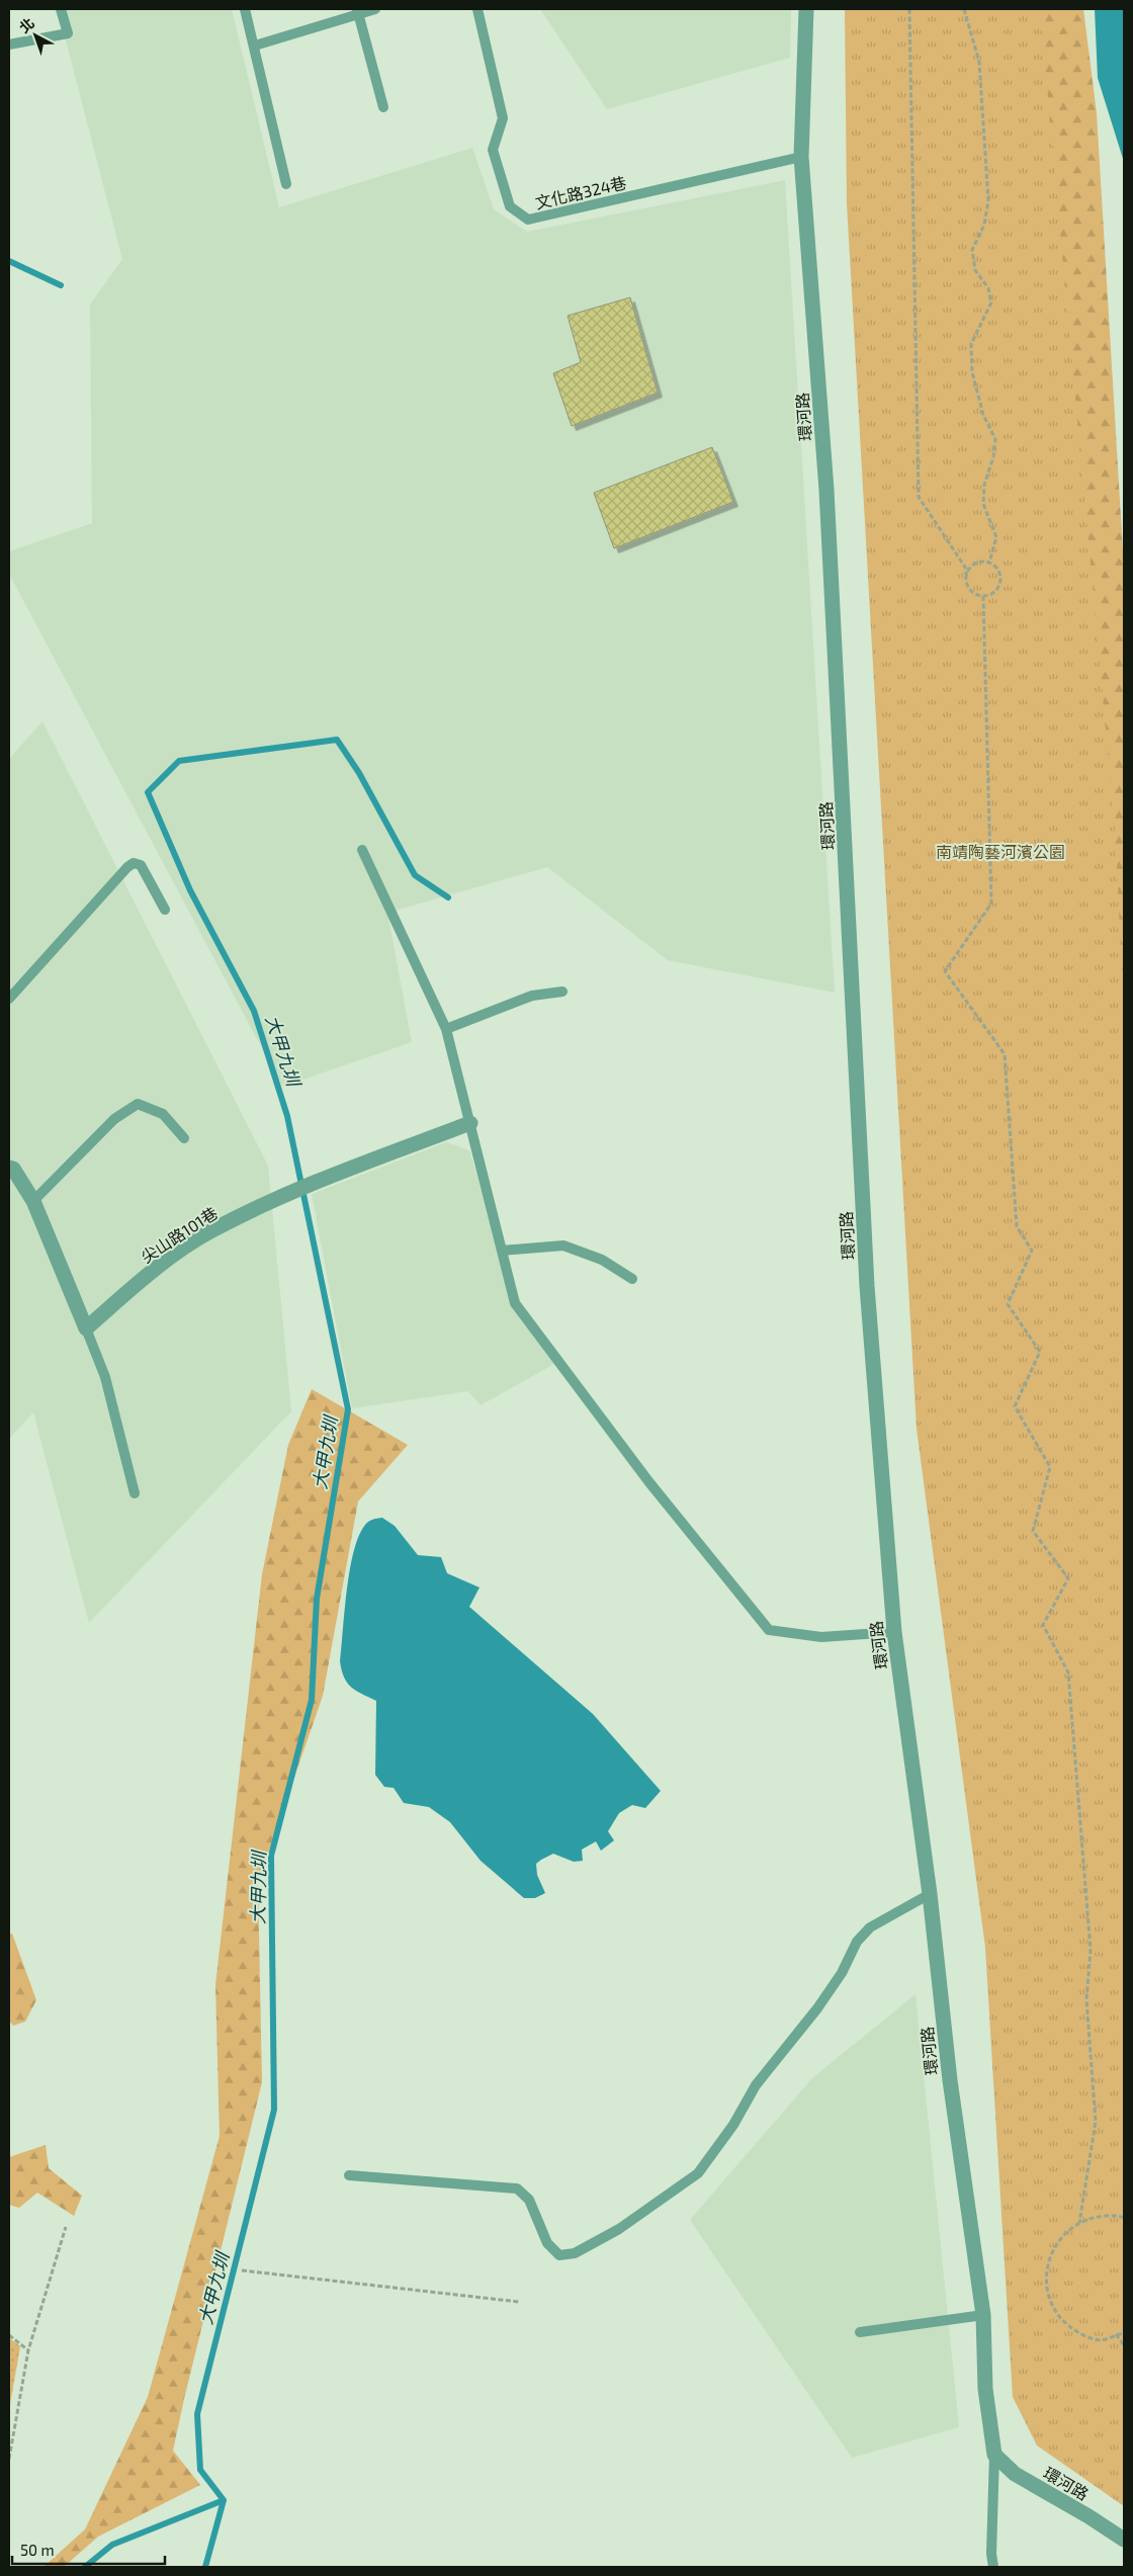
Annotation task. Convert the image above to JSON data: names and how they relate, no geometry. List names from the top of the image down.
{
  "streets": {
    "street": ["環河路", "尖山路101巷"],
    "lane": ["文化路324巷"]
  },
  "crossings": [
    ["文化路324巷", "環河路"]
  ],
  "water": ["大甲九圳"],
  "parks": ["南靖陶藝河濱公園"],
  "scale_bar": "50 m",
  "north": "top left"
}
